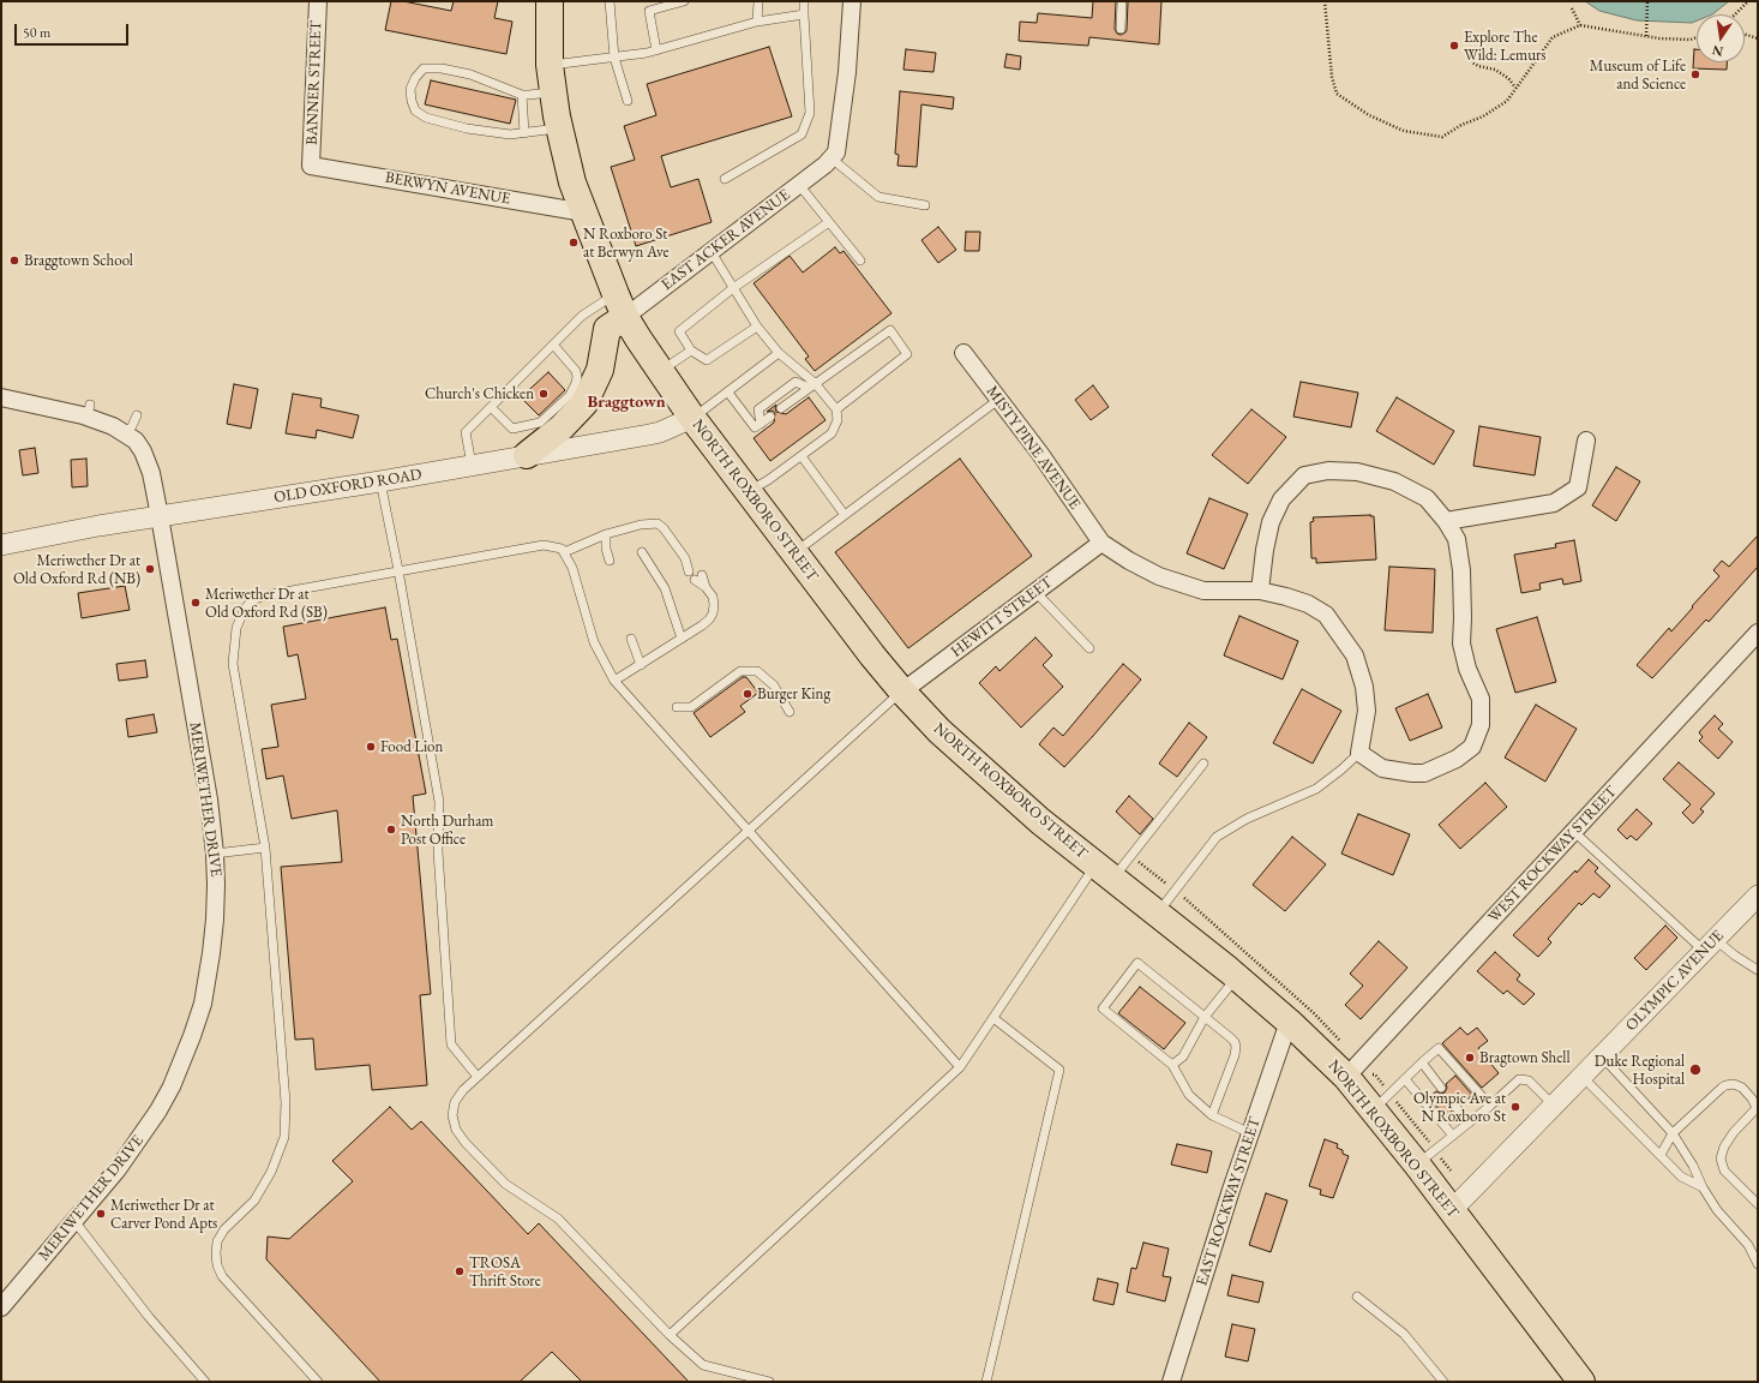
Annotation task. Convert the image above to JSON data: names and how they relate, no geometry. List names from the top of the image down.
{
  "streets": {
    "main road": ["NORTH ROXBORO STREET"],
    "street": [
      "BANNER STREET",
      "BERWYN AVENUE",
      "EAST ACKER AVENUE",
      "MISTY PINE AVENUE",
      "OLD OXFORD ROAD",
      "HEWITT STREET",
      "MERIWETHER DRIVE",
      "WEST ROCKWAY STREET",
      "OLYMPIC AVENUE",
      "EAST ROCKWAY STREET"
    ]
  },
  "crossings": [
    ["BANNER STREET", "BERWYN AVENUE"],
    ["BERWYN AVENUE", "NORTH ROXBORO STREET"],
    ["EAST ACKER AVENUE", "NORTH ROXBORO STREET"],
    ["MISTY PINE AVENUE", "HEWITT STREET"],
    ["OLD OXFORD ROAD", "NORTH ROXBORO STREET"],
    ["OLD OXFORD ROAD", "MERIWETHER DRIVE"],
    ["NORTH ROXBORO STREET", "HEWITT STREET"],
    ["NORTH ROXBORO STREET", "WEST ROCKWAY STREET"],
    ["NORTH ROXBORO STREET", "OLYMPIC AVENUE"],
    ["NORTH ROXBORO STREET", "EAST ROCKWAY STREET"]
  ],
  "districts": ["Braggtown"],
  "places": [
    "Explore The Wild: Lemurs",
    "Museum of Life and Science",
    "N Roxboro St at Berwyn Ave",
    "Braggtown School",
    "Church's Chicken",
    "Meriwether Dr at Old Oxford Rd (NB)",
    "Meriwether Dr at Old Oxford Rd (SB)",
    "Burger King",
    "Food Lion",
    "North Durham Post Office",
    "Bragtown Shell",
    "Duke Regional Hospital",
    "Olympic Ave at N Roxboro St",
    "Meriwether Dr at Carver Pond Apts",
    "TROSA Thrift Store"
  ],
  "scale_bar": "50 m",
  "north": "bottom"
}
